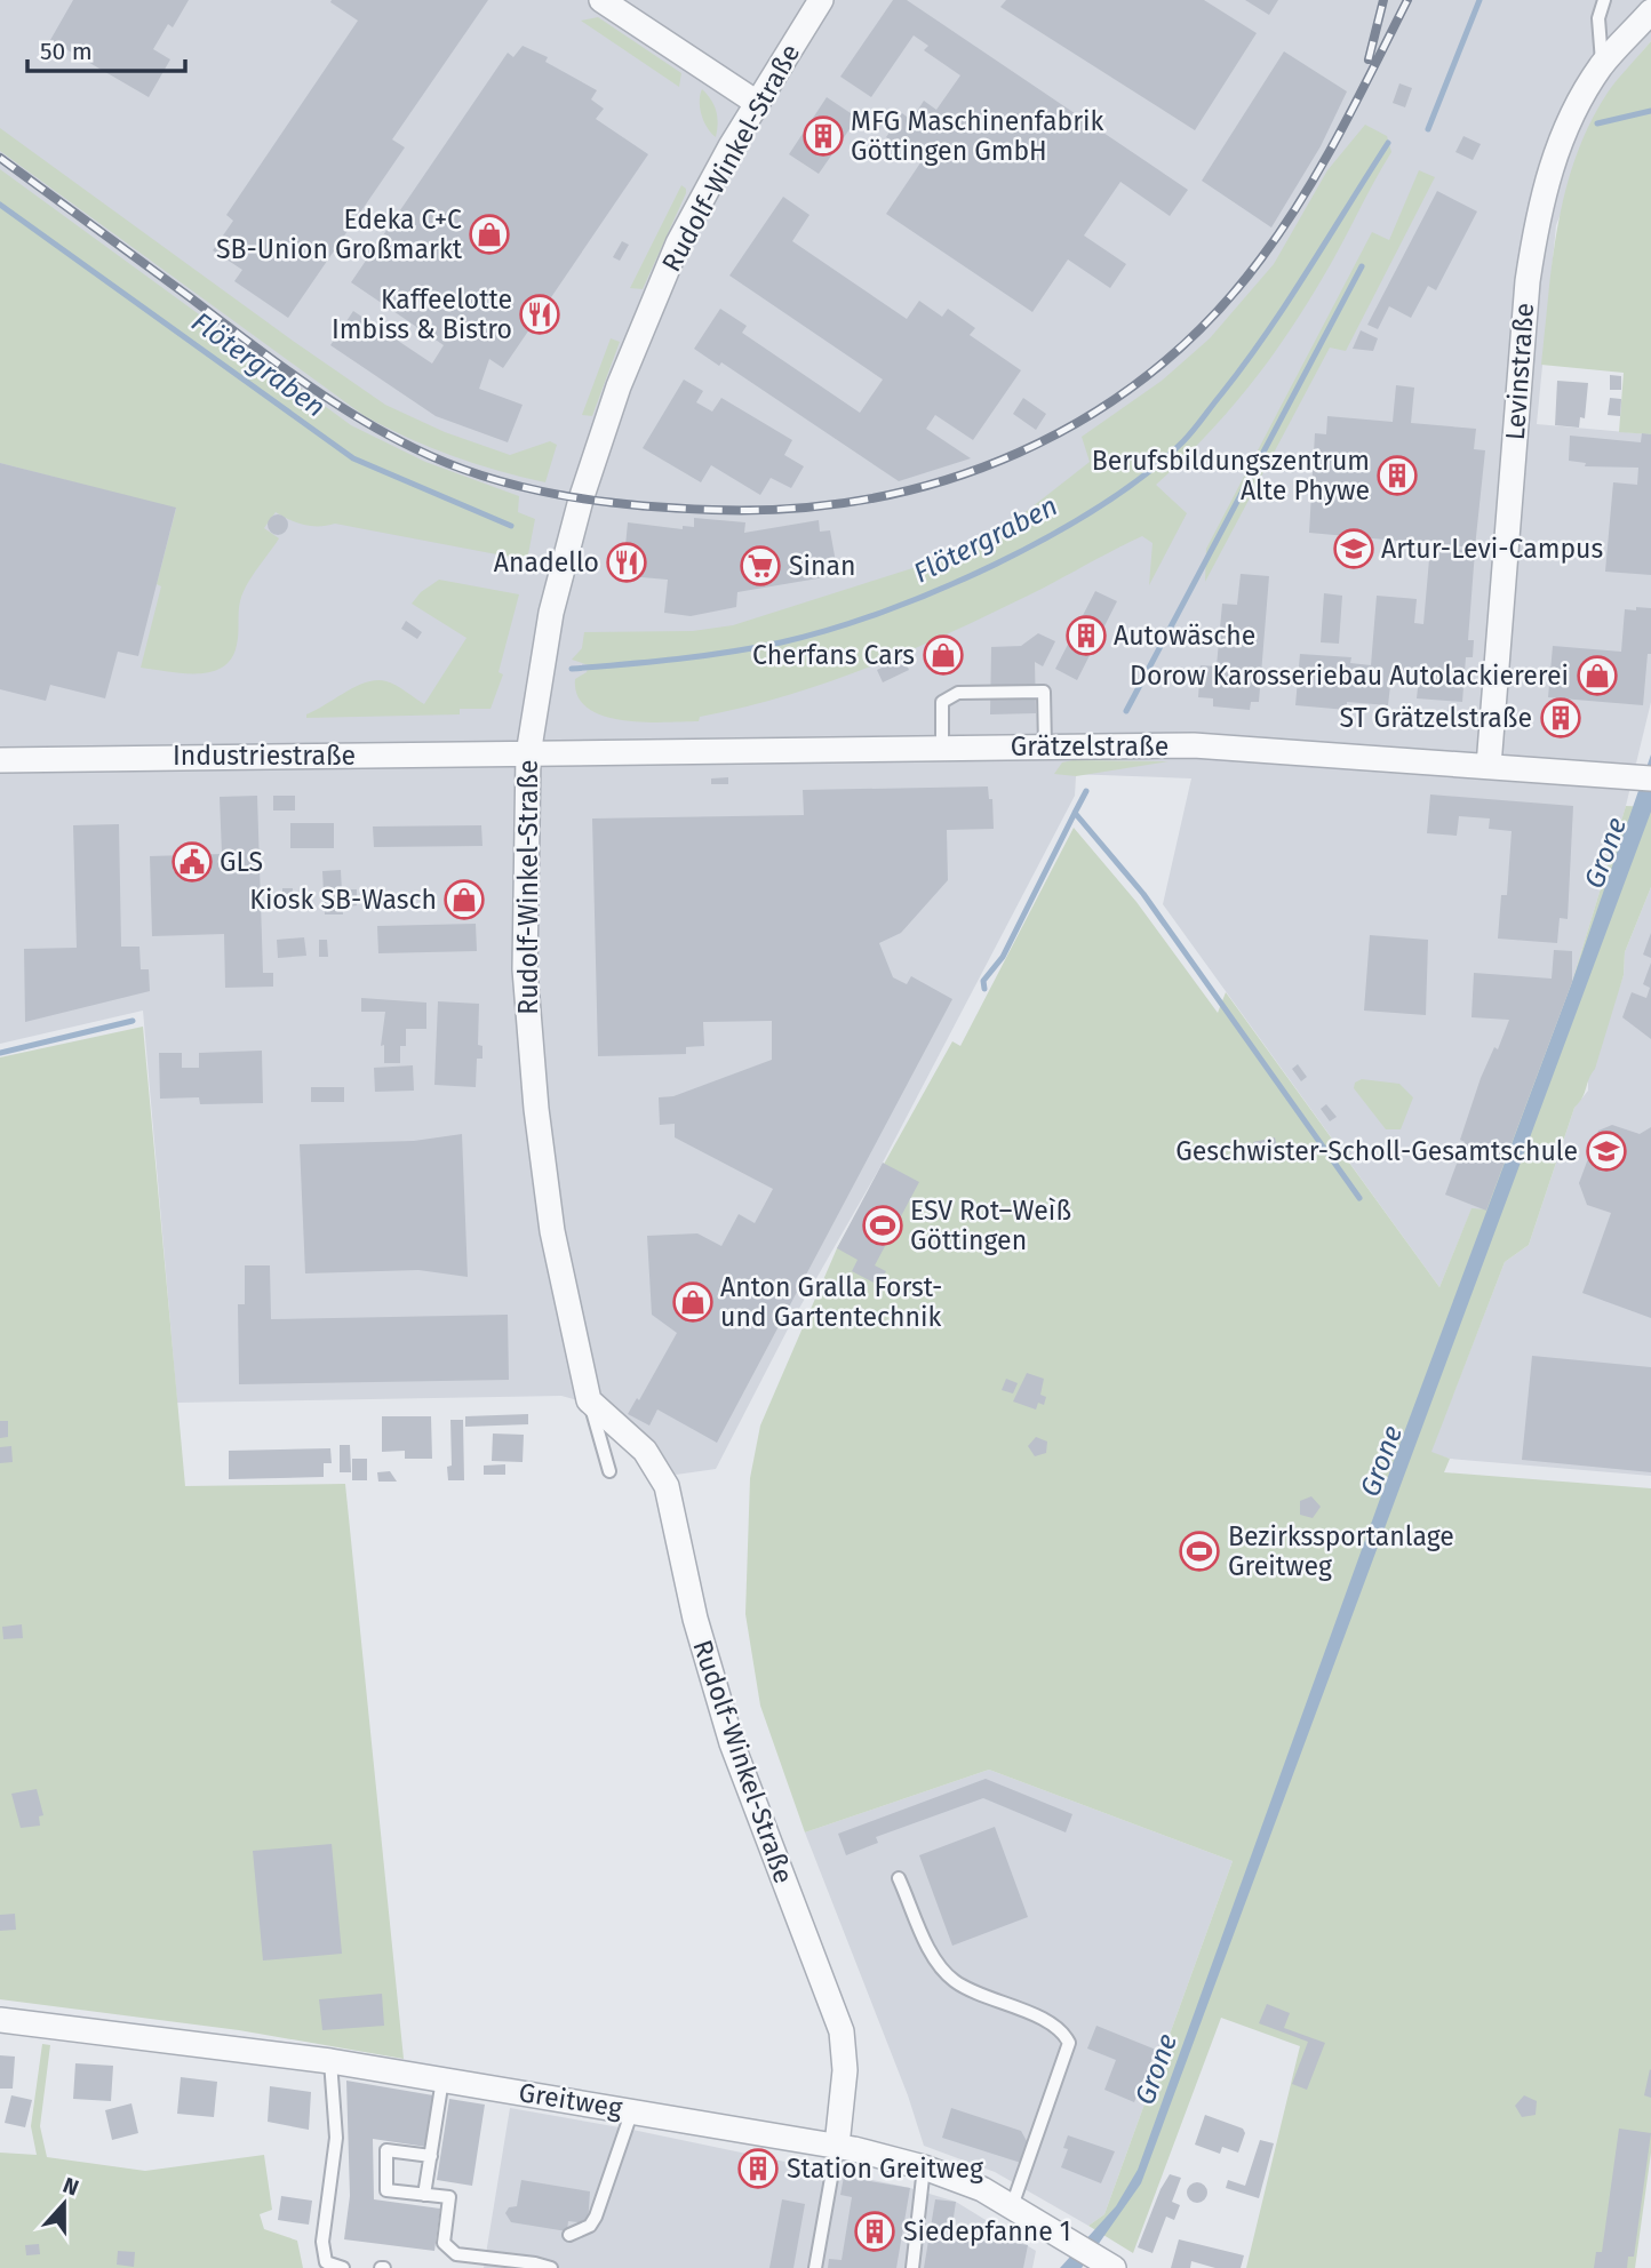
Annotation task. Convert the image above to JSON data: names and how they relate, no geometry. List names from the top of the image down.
{
  "streets": {
    "street": [
      "Rudolf-Winkel-Straße",
      "Levinstraße",
      "Grätzelstraße",
      "Industriestraße",
      "Greitweg"
    ]
  },
  "crossings": [
    ["Rudolf-Winkel-Straße", "Grätzelstraße"],
    ["Rudolf-Winkel-Straße", "Industriestraße"],
    ["Rudolf-Winkel-Straße", "Greitweg"],
    ["Levinstraße", "Grätzelstraße"],
    ["Grätzelstraße", "Industriestraße"]
  ],
  "water": ["Flötergraben", "Grone"],
  "places": {
    "building": [
      "MFG Maschinenfabrik Göttingen GmbH",
      "Berufsbildungszentrum Alte Phywe",
      "Autowäsche",
      "ST Grätzelstraße",
      "Station Greitweg",
      "Siedepfanne 1"
    ],
    "shop": [
      "Edeka C+C SB-Union Großmarkt",
      "Cherfans Cars",
      "Dorow Karosseriebau Autolackiererei",
      "Kiosk SB-Wasch",
      "Anton Gralla Forst- und Gartentechnik"
    ],
    "restaurant": ["Kaffeelotte Imbiss & Bistro", "Anadello"],
    "school or university": ["Artur-Levi-Campus", "Geschwister-Scholl-Gesamtschule"],
    "supermarket": ["Sinan"],
    "public building": ["GLS"],
    "sports": ["ESV Rot–Weìß Göttingen", "Bezirkssportanlage Greitweg"]
  },
  "scale_bar": "50 m",
  "north": "top"
}
